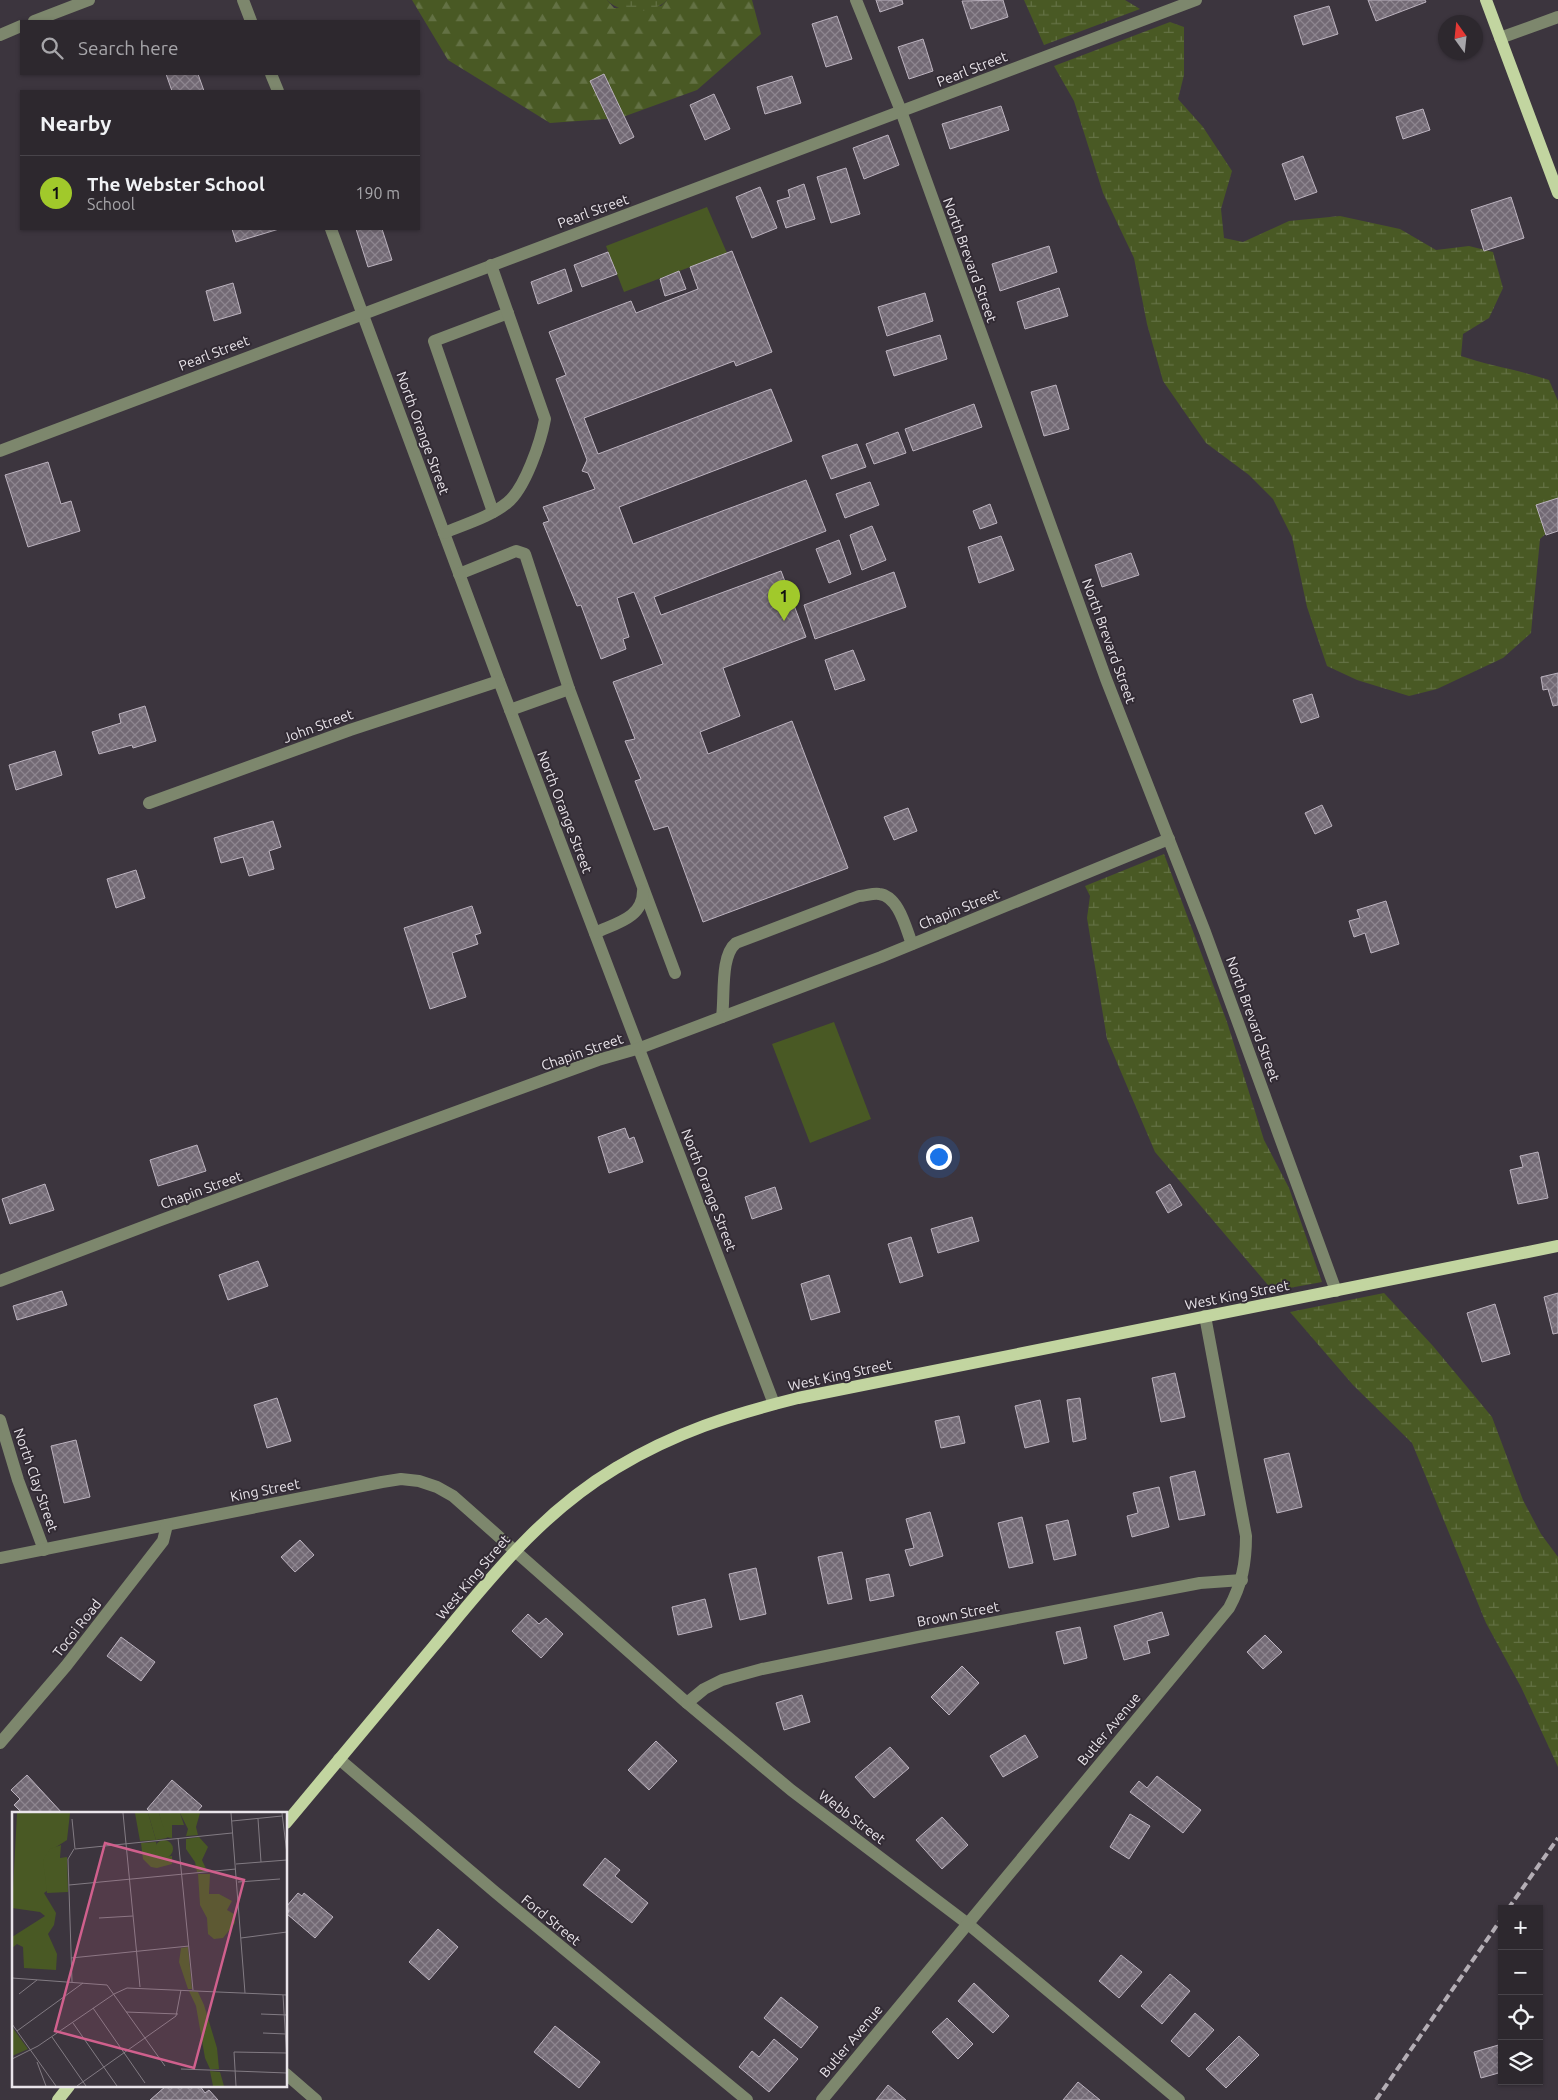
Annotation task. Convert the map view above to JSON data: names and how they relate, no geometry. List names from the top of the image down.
{
  "streets": {
    "main road": ["West King Street"],
    "street": [
      "Pearl Street",
      "North Brevard Street",
      "North Orange Street",
      "John Street",
      "Chapin Street",
      "North Clay Street",
      "King Street",
      "Brown Street",
      "Tocoi Road",
      "Butler Avenue",
      "Webb Street",
      "Ford Street"
    ]
  },
  "crossings": [
    ["Pearl Street", "North Brevard Street"],
    ["Pearl Street", "North Orange Street"],
    ["North Brevard Street", "Chapin Street"],
    ["North Brevard Street", "West King Street"],
    ["North Orange Street", "John Street"],
    ["North Orange Street", "Chapin Street"],
    ["North Orange Street", "West King Street"],
    ["West King Street", "King Street"],
    ["West King Street", "Butler Avenue"],
    ["West King Street", "Webb Street"],
    ["West King Street", "Ford Street"],
    ["North Clay Street", "King Street"],
    ["King Street", "Tocoi Road"],
    ["King Street", "Webb Street"],
    ["Brown Street", "Butler Avenue"],
    ["Brown Street", "Webb Street"],
    ["Butler Avenue", "Webb Street"]
  ],
  "north": "top",
  "page": {
    "search": "Search here",
    "heading": "Nearby",
    "list": [
      {
        "mark": "1",
        "name": "The Webster School",
        "note": "School",
        "value": "190 m"
      }
    ],
    "pins": "1",
    "map_buttons": ["+", "−"]
  }
}
